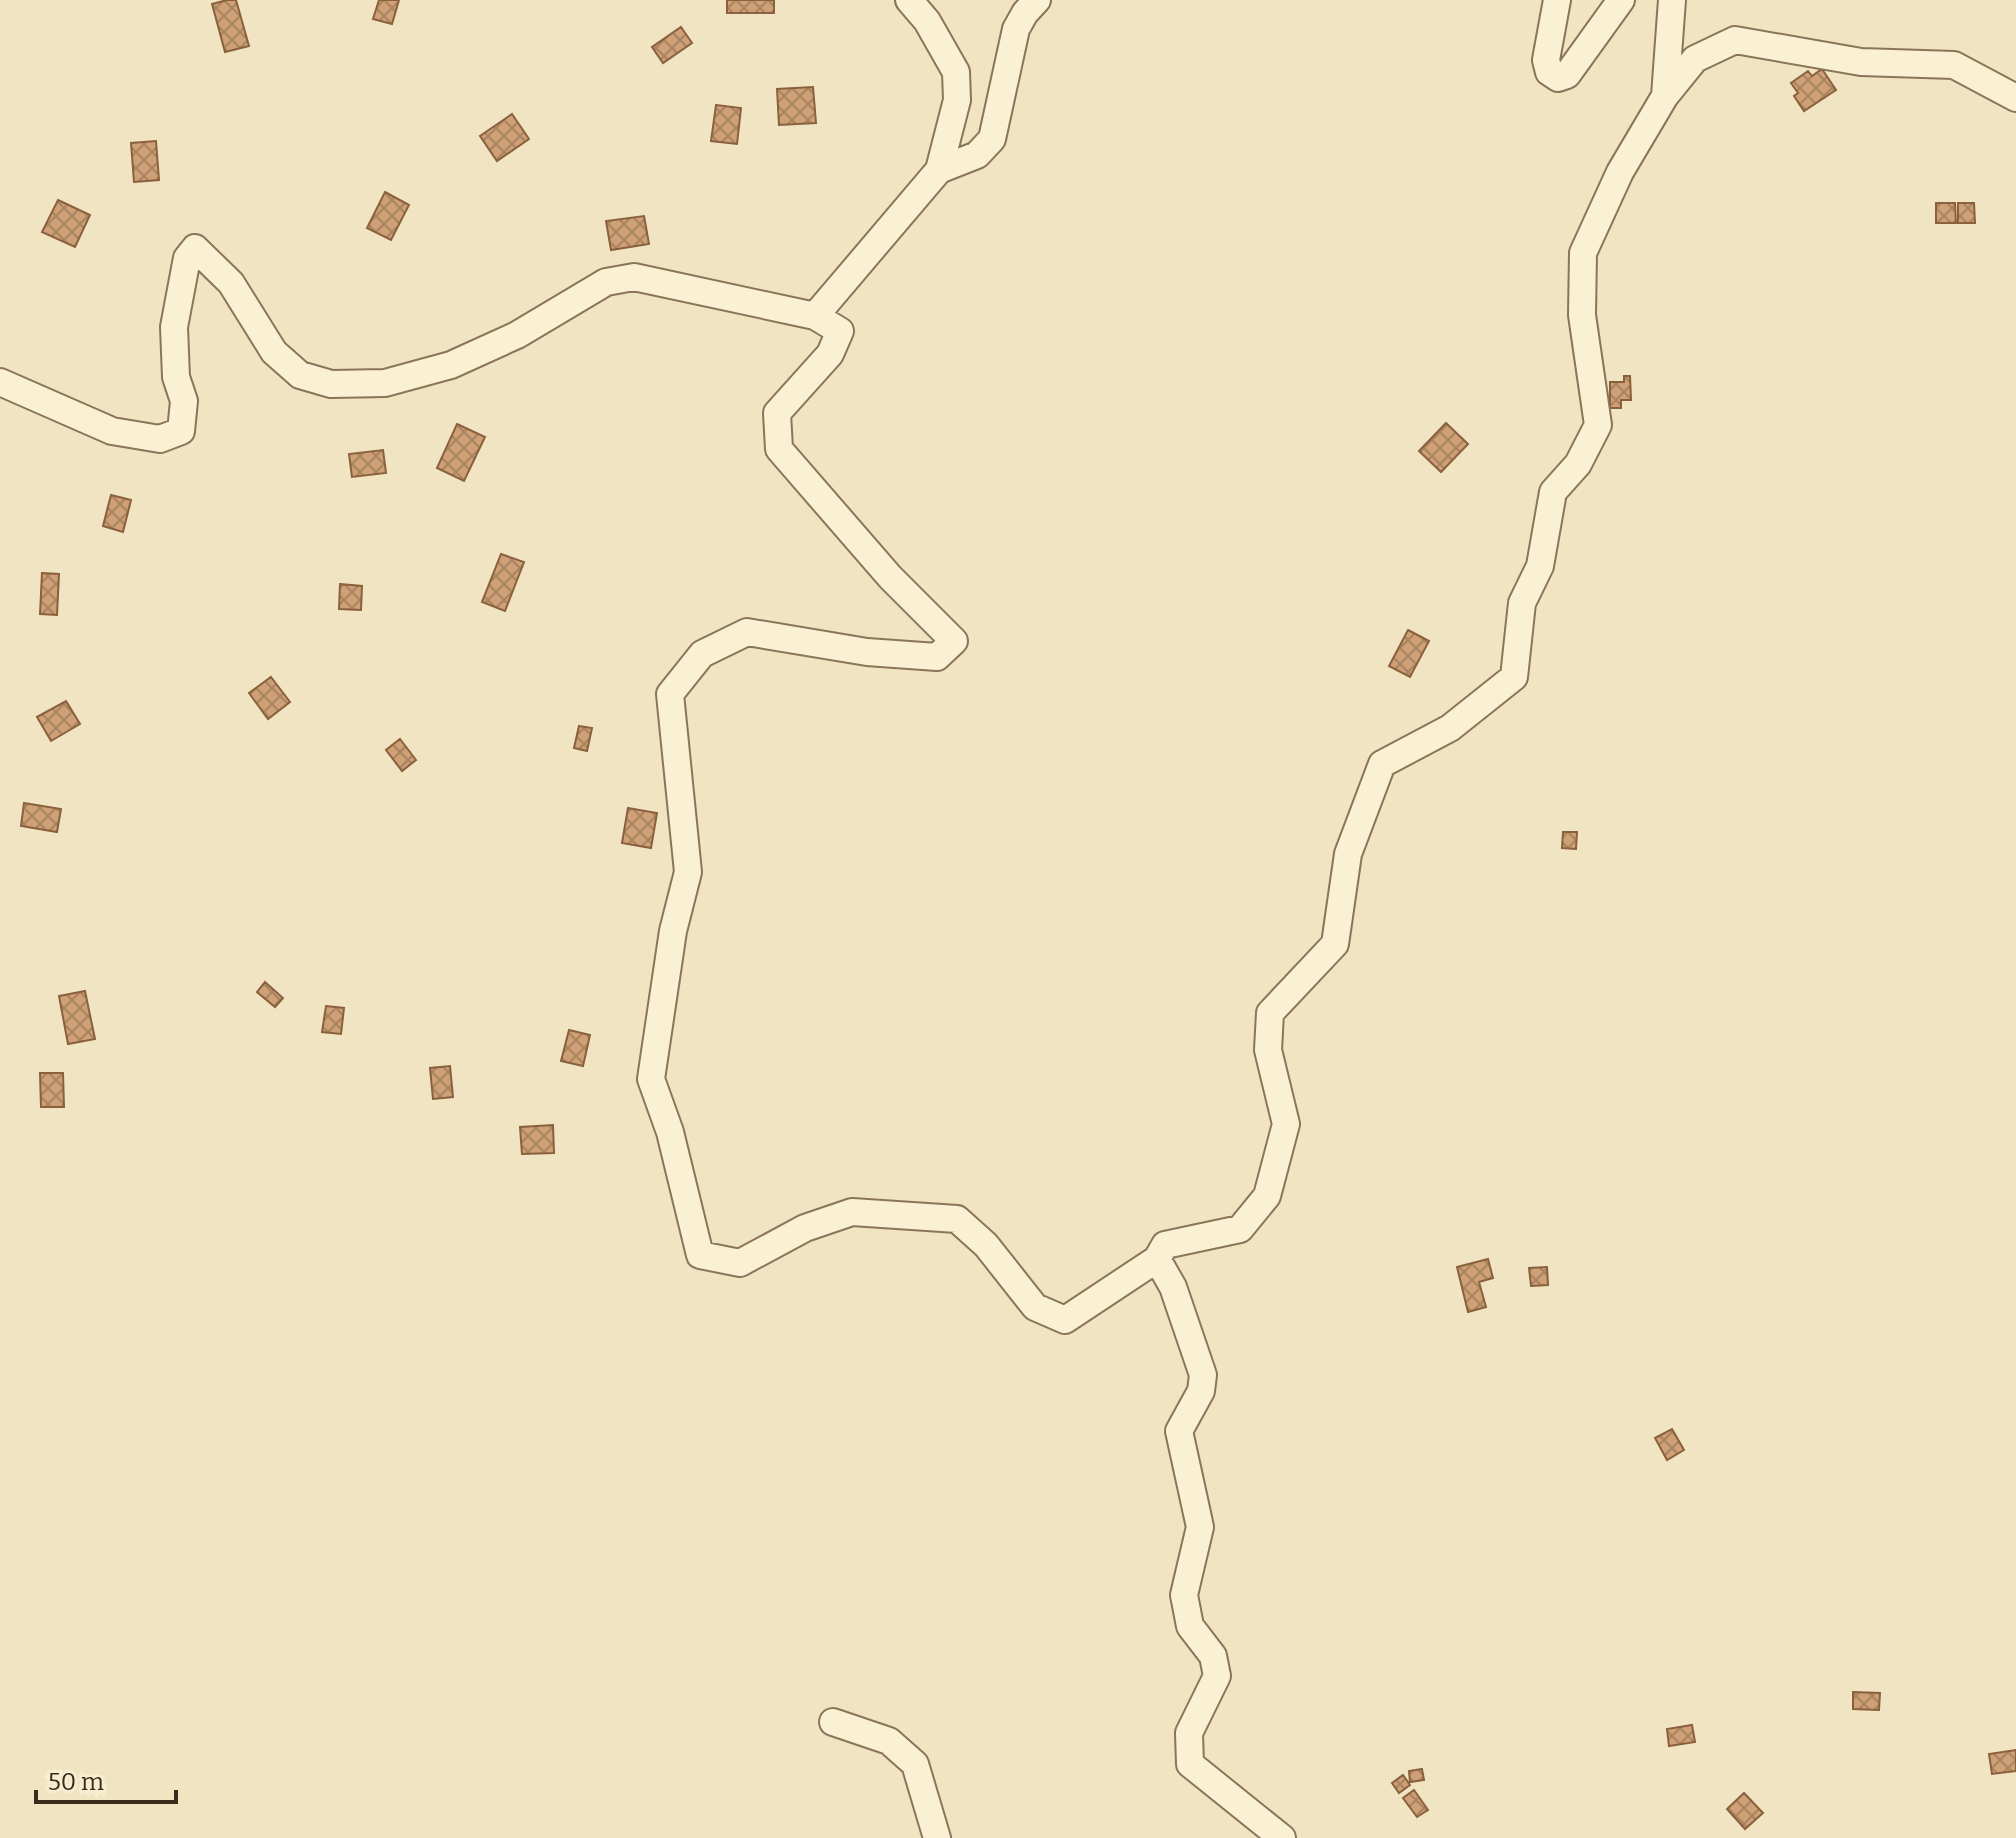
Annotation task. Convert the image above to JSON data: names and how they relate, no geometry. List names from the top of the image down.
{
  "scale_bar": "50 m"
}
